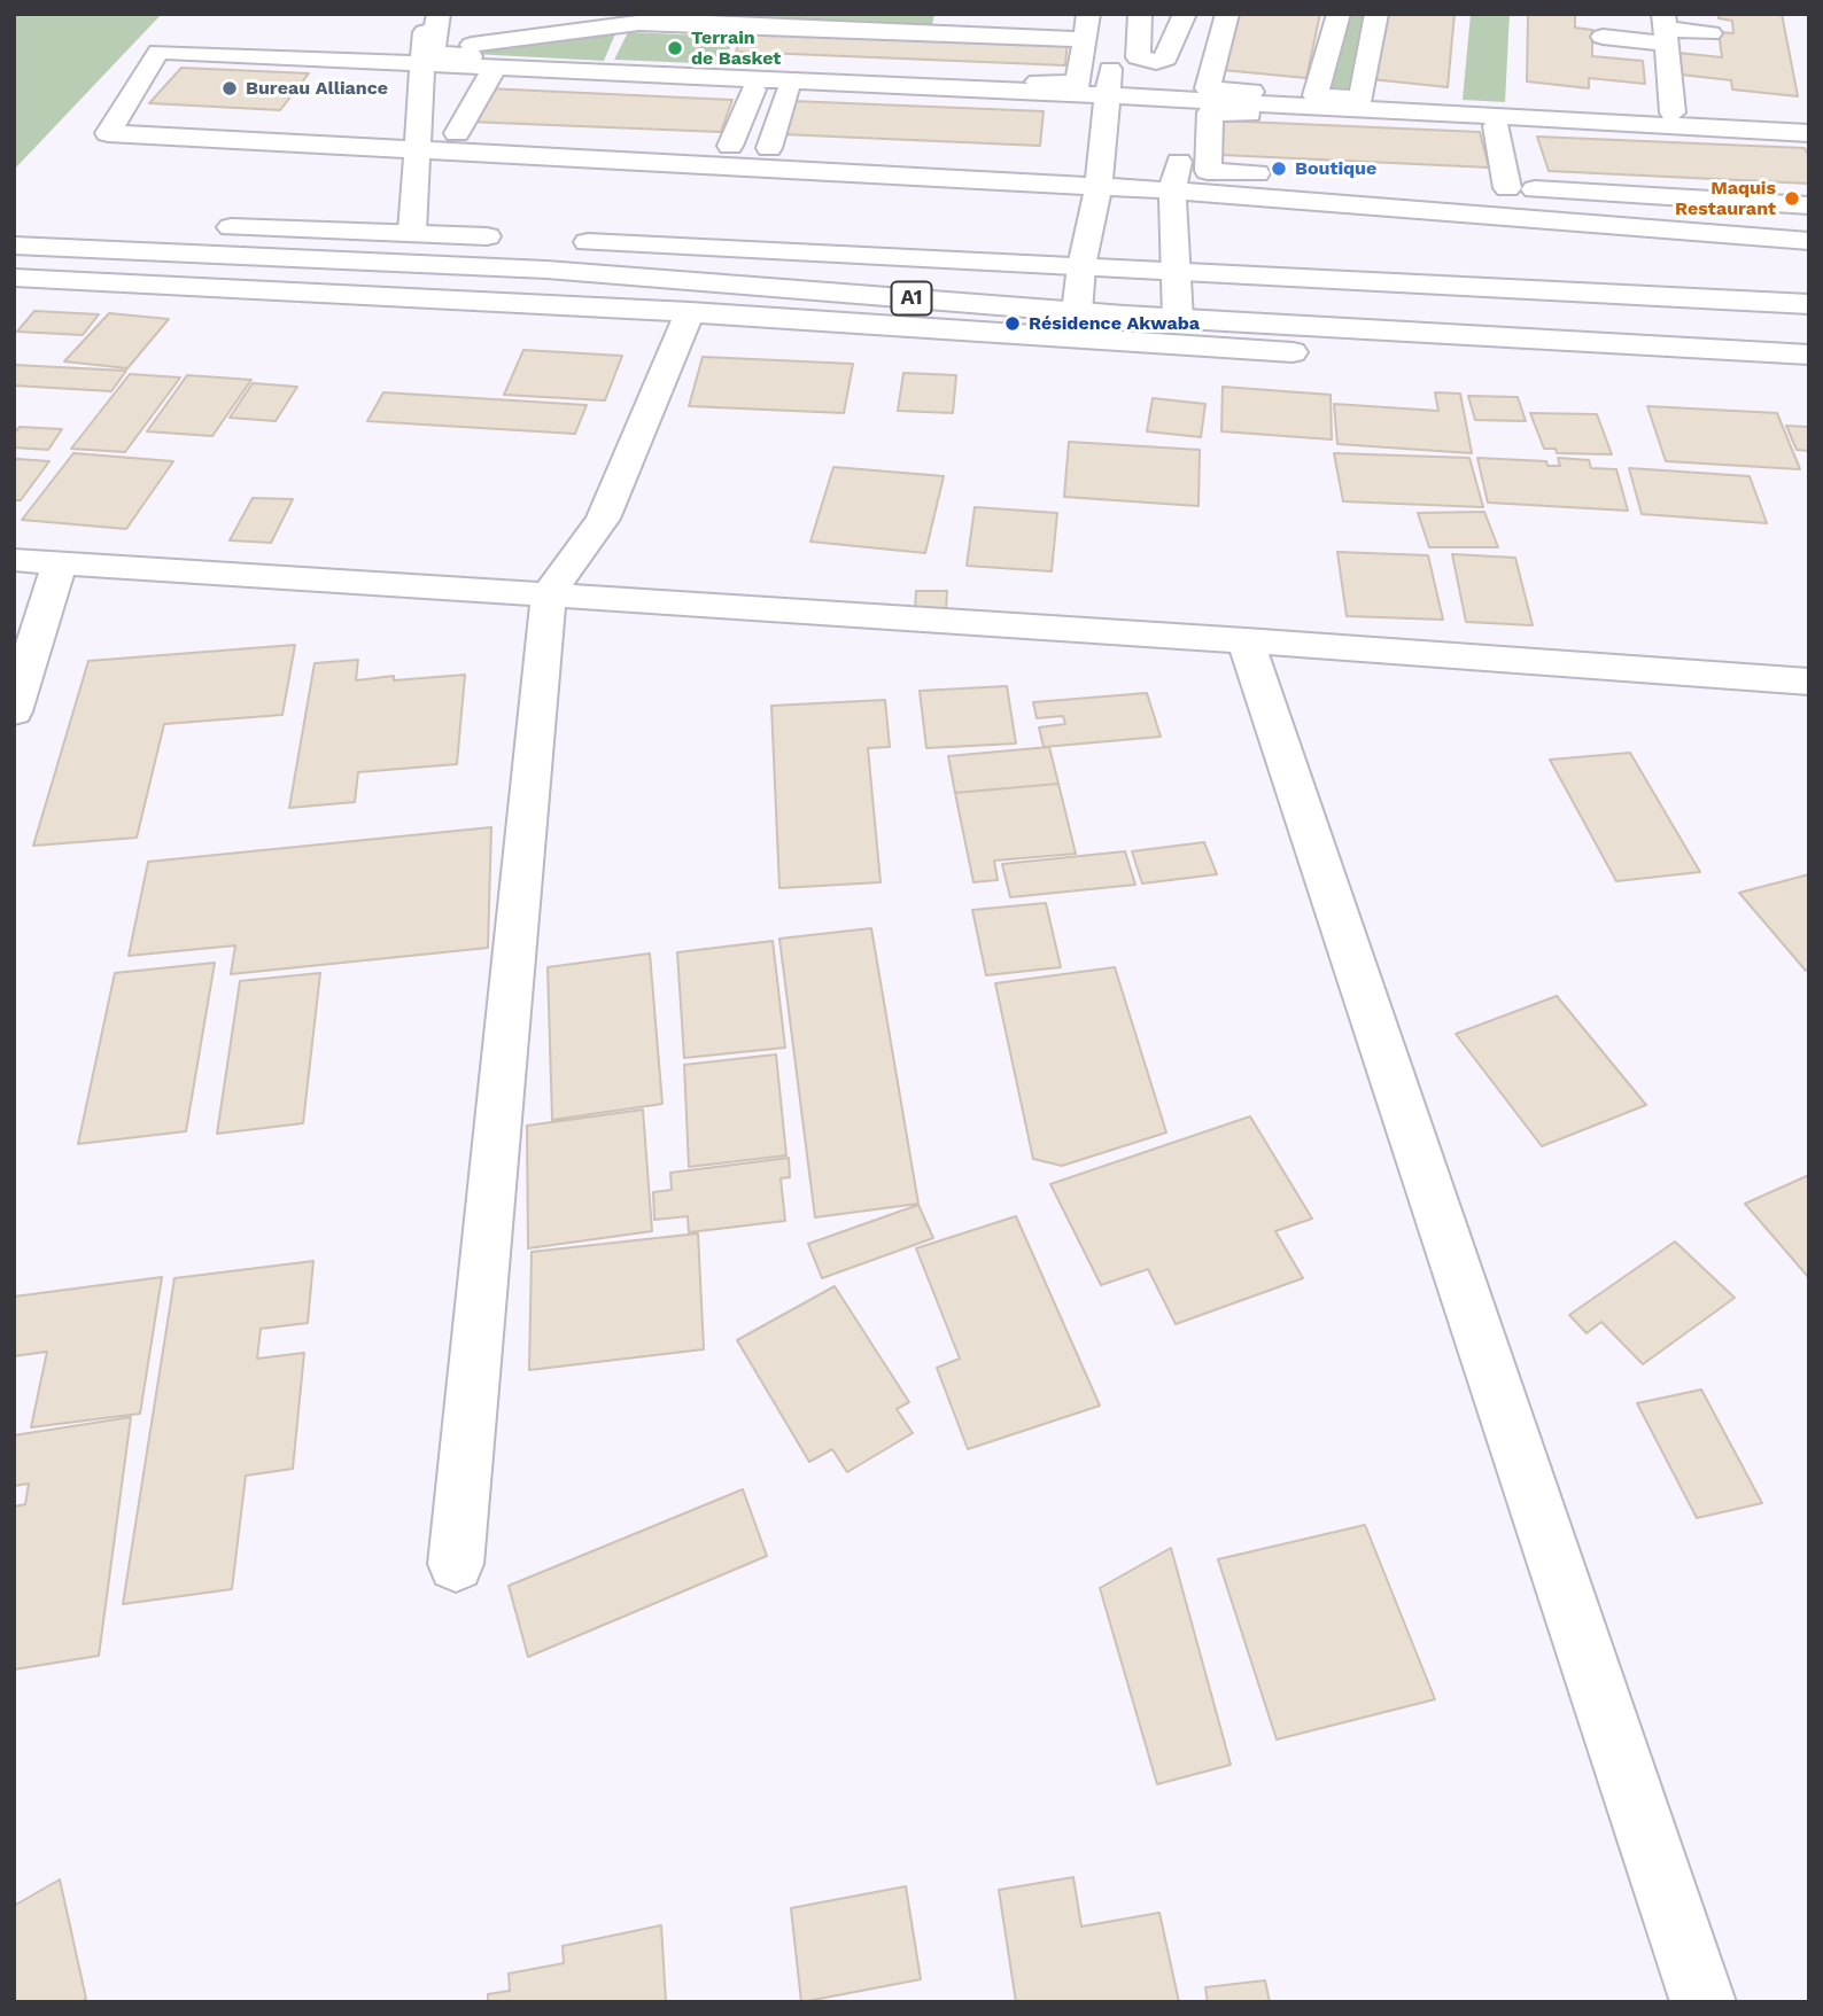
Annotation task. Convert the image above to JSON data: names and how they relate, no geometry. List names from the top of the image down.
{
  "streets": {
    "street": ["A1"]
  },
  "places": [
    "Terrain de Basket",
    "Bureau Alliance",
    "Boutique",
    "Maquis Restaurant",
    "Résidence Akwaba"
  ]
}
